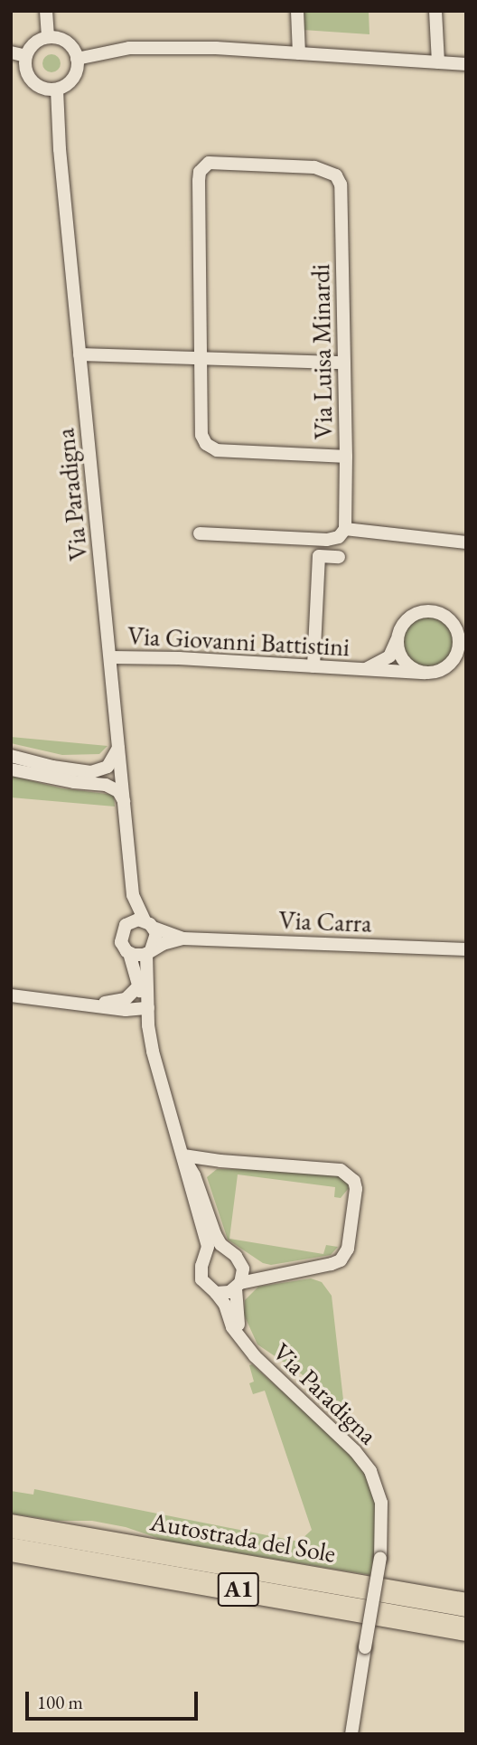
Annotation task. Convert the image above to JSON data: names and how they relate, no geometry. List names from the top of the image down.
{
  "streets": {
    "highway": ["Autostrada del Sole", "A1"],
    "street": [
      "Via Luisa Minardi",
      "Via Paradigna",
      "Via Giovanni Battistini",
      "Via Carra"
    ]
  },
  "crossings": [
    ["Via Paradigna", "Via Giovanni Battistini"]
  ],
  "scale_bar": "100 m"
}
